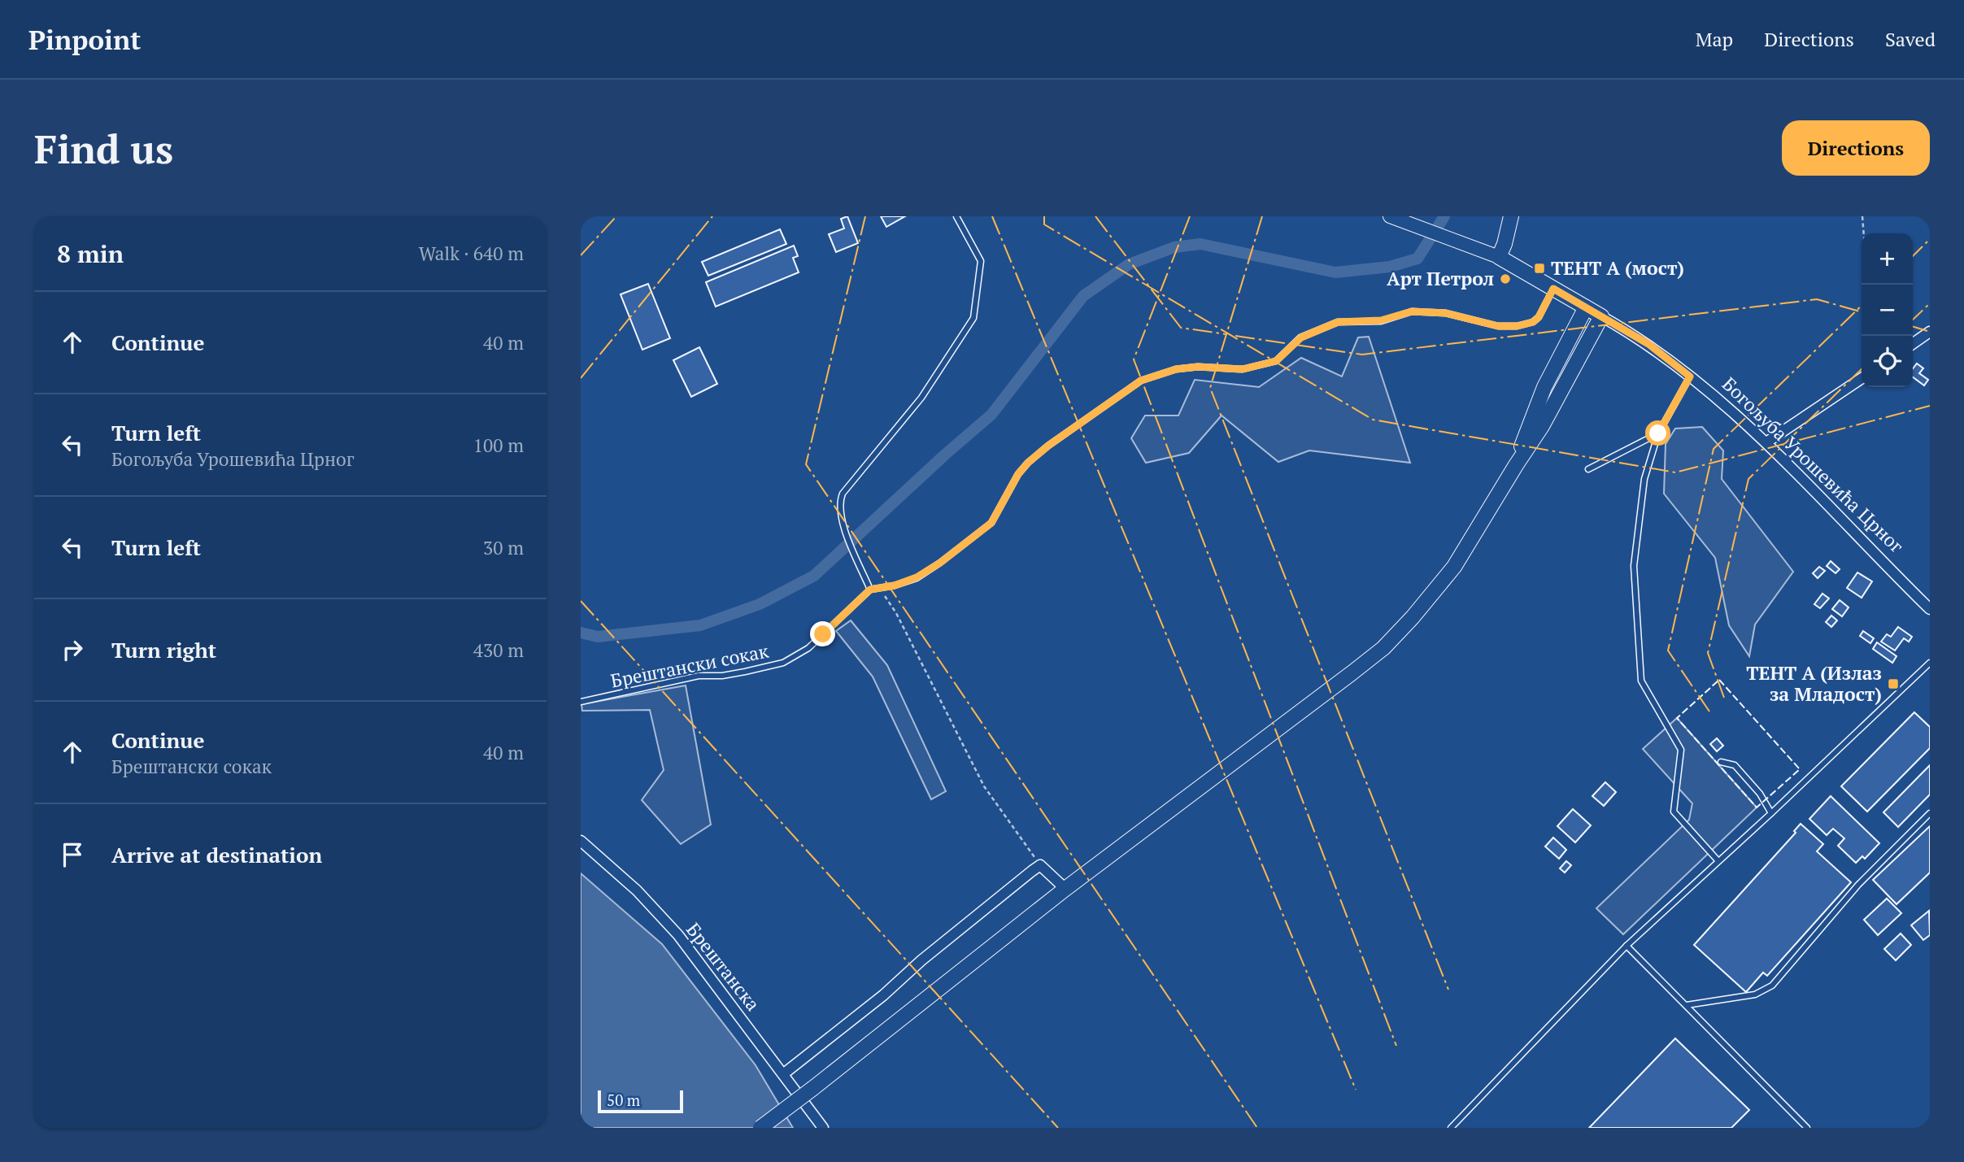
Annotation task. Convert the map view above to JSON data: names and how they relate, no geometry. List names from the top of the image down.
{
  "streets": {
    "main road": ["Богољуба Урошевића Црног"],
    "street": ["Брештанска"],
    "lane": ["Брештански сокак"]
  },
  "places": {
    "transit": ["ТЕНТ А (мост)", "ТЕНТ А (Излаз за Младост)"],
    "other": ["Арт Петрол"]
  },
  "scale_bar": "50 m",
  "page": {
    "header": "Pinpoint",
    "nav": ["Map", "Directions", "Saved"],
    "buttons": "Directions",
    "title": "Find us",
    "heading": ["8 min", "Walk · 640 m"],
    "map_buttons": ["+", "−"],
    "list": [
      ["Continue", "40 m"],
      ["Turn left", "Богољуба Урошевића Црног", "100 m"],
      ["Turn left", "30 m"],
      ["Turn right", "430 m"],
      ["Continue", "Брештански сокак", "40 m"],
      "Arrive at destination"
    ],
    "scale": "50 m"
  }
}
